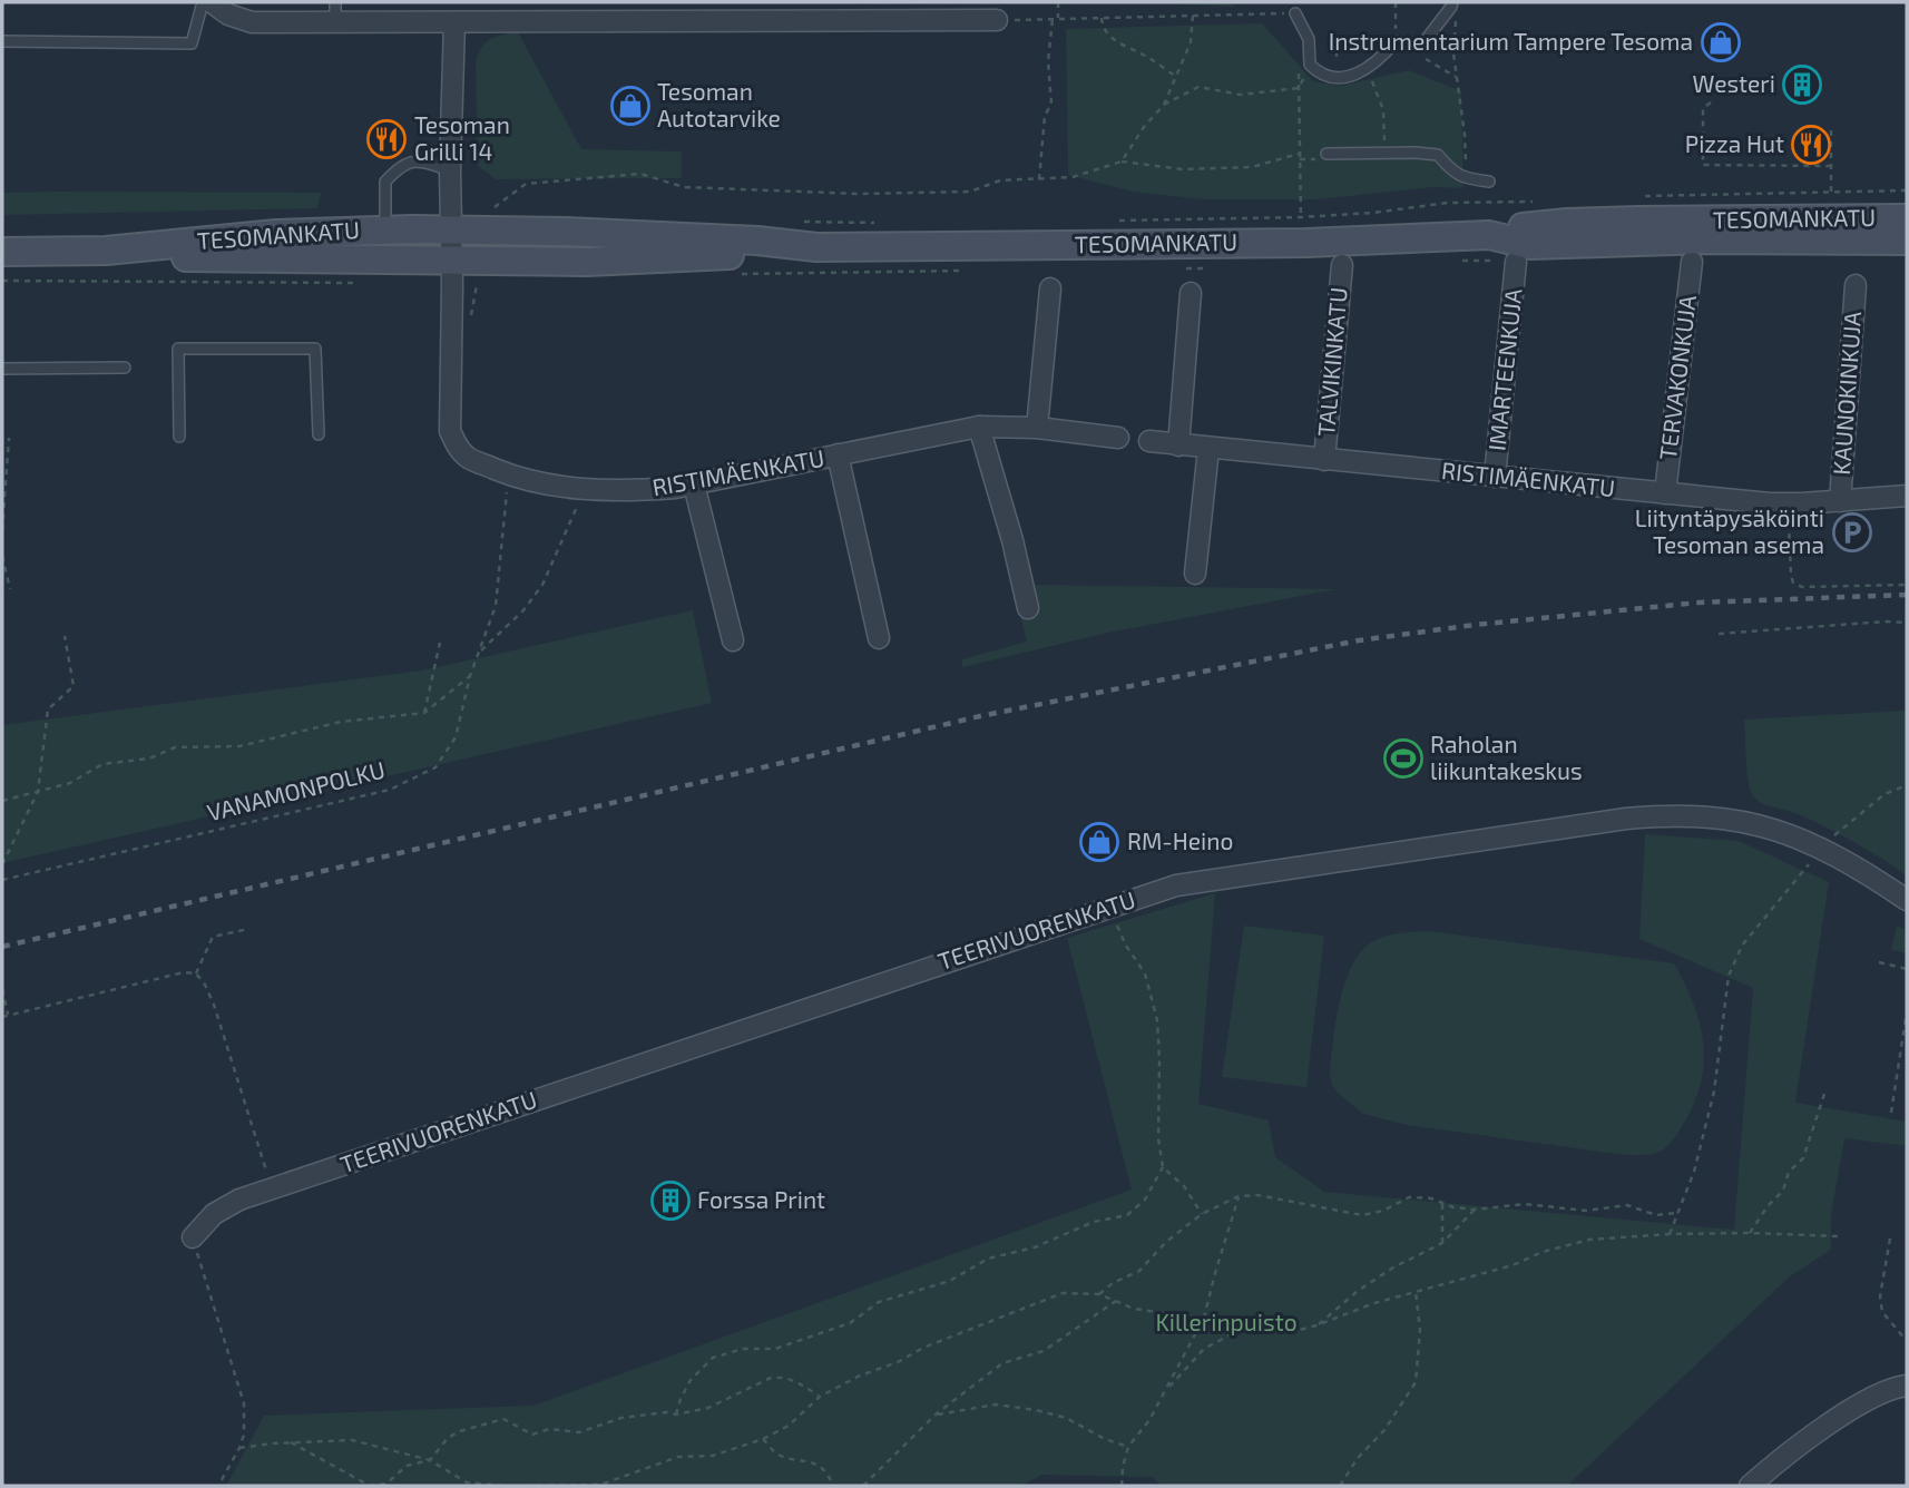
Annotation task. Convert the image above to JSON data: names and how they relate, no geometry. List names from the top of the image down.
{
  "streets": {
    "main road": ["TESOMANKATU"],
    "street": [
      "TALVIKINKATU",
      "IMARTEENKUJA",
      "TERVAKONKUJA",
      "KAUNOKINKUJA",
      "RISTIMÄENKATU",
      "TEERIVUORENKATU"
    ],
    "path": ["VANAMONPOLKU"]
  },
  "crossings": [
    ["TESOMANKATU", "RISTIMÄENKATU"],
    ["TALVIKINKATU", "RISTIMÄENKATU"],
    ["IMARTEENKUJA", "RISTIMÄENKATU"],
    ["TERVAKONKUJA", "RISTIMÄENKATU"],
    ["KAUNOKINKUJA", "RISTIMÄENKATU"],
    ["RISTIMÄENKATU", "VANAMONPOLKU"]
  ],
  "parks": ["Killerinpuisto"],
  "places": {
    "shop": ["Instrumentarium Tampere Tesoma", "Tesoman Autotarvike", "RM-Heino"],
    "building": ["Westeri", "Forssa Print"],
    "restaurant": ["Tesoman Grilli 14", "Pizza Hut"],
    "parking": ["Liityntäpysäköinti Tesoman asema"],
    "sports": ["Raholan liikuntakeskus"]
  }
}
